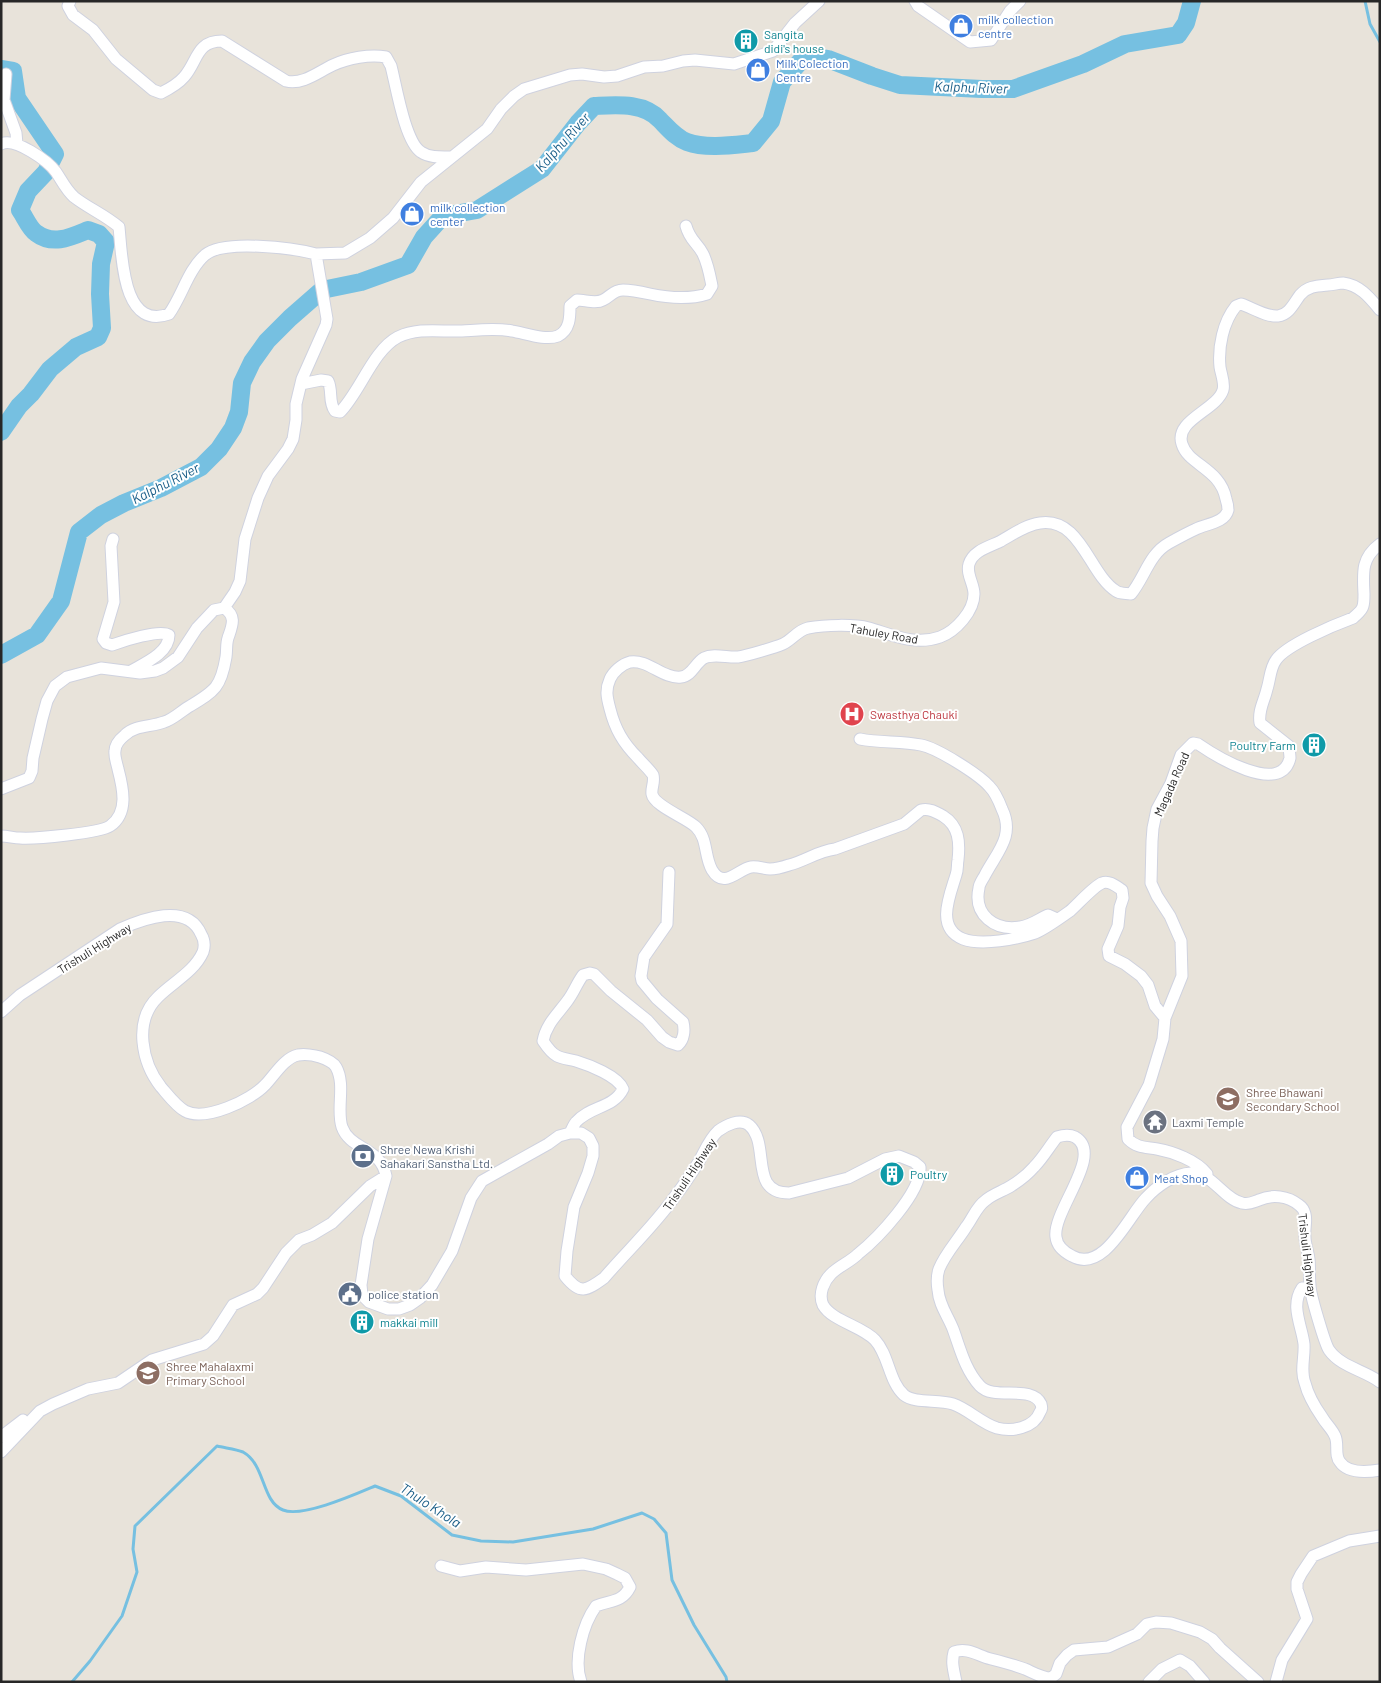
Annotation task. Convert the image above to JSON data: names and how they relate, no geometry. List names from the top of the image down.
{
  "streets": {
    "street": ["Tahuley Road", "Magada Road", "Trishuli Highway"]
  },
  "crossings": [
    ["Tahuley Road", "Magada Road"],
    ["Magada Road", "Trishuli Highway"]
  ],
  "water": ["Kalphu River", "Thulo Khola"],
  "places": {
    "shop": [
      "milk collection centre",
      "Milk Colection Centre",
      "milk collection center",
      "Meat Shop"
    ],
    "building": [
      "Sangita didi's house",
      "Poultry Farm",
      "Poultry",
      "makkai mill"
    ],
    "hospital": ["Swasthya Chauki"],
    "school or university": ["Shree Bhawani Secondary School", "Shree Mahalaxmi Primary School"],
    "temple": ["Laxmi Temple"],
    "bank": ["Shree Newa Krishi Sahakari Sanstha Ltd."],
    "public building": ["police station"]
  }
}
